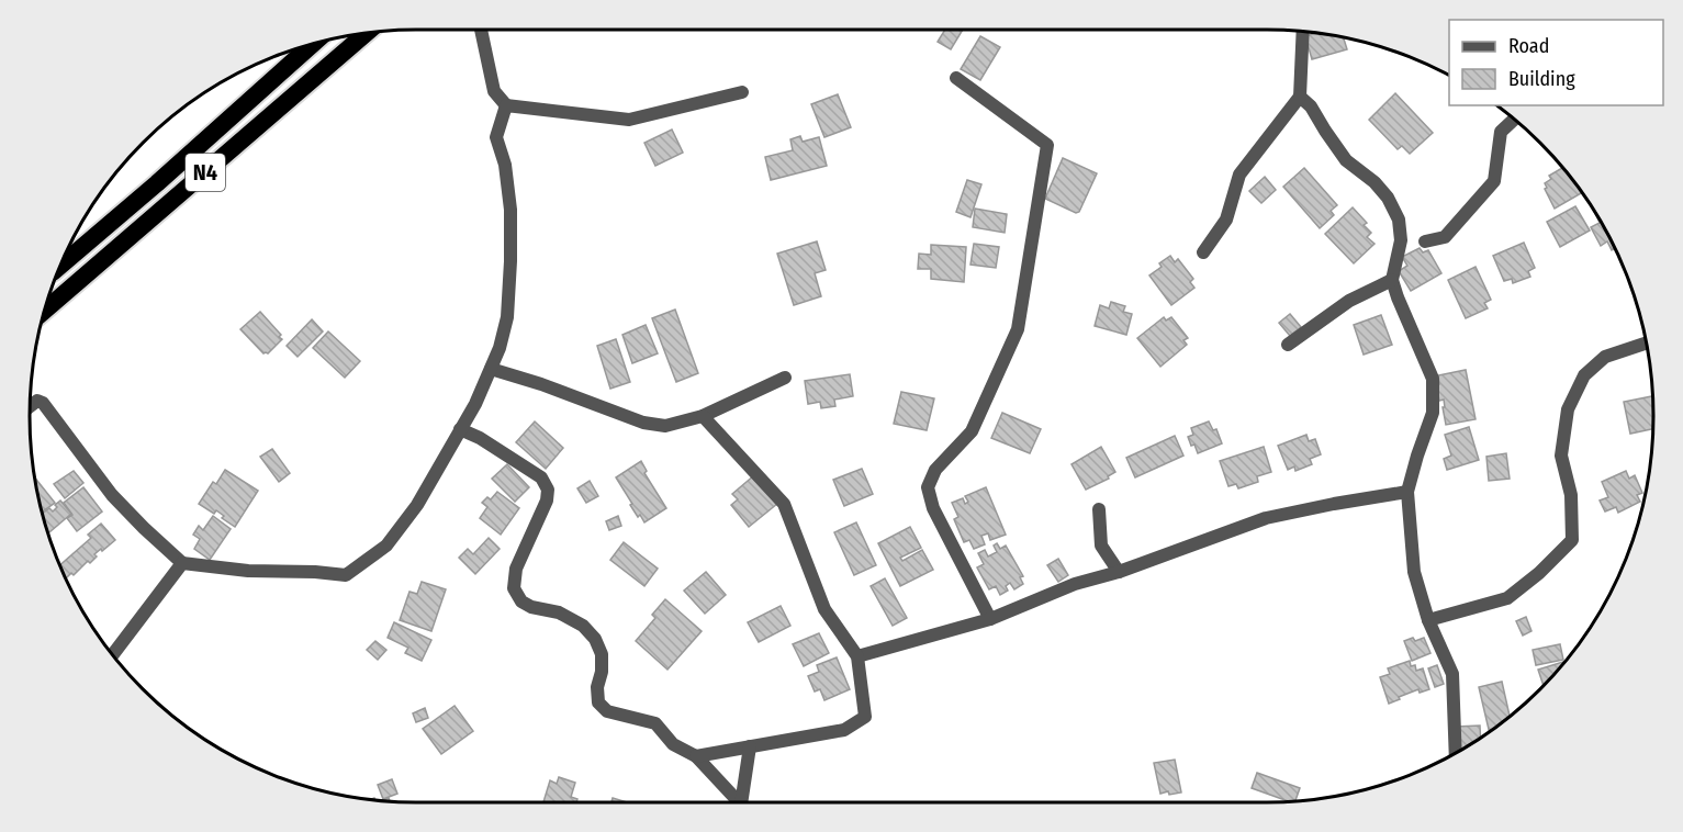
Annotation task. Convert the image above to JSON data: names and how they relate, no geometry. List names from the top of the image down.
{
  "streets": {
    "highway": ["N4"]
  },
  "legend": ["Road", "Building"]
}
